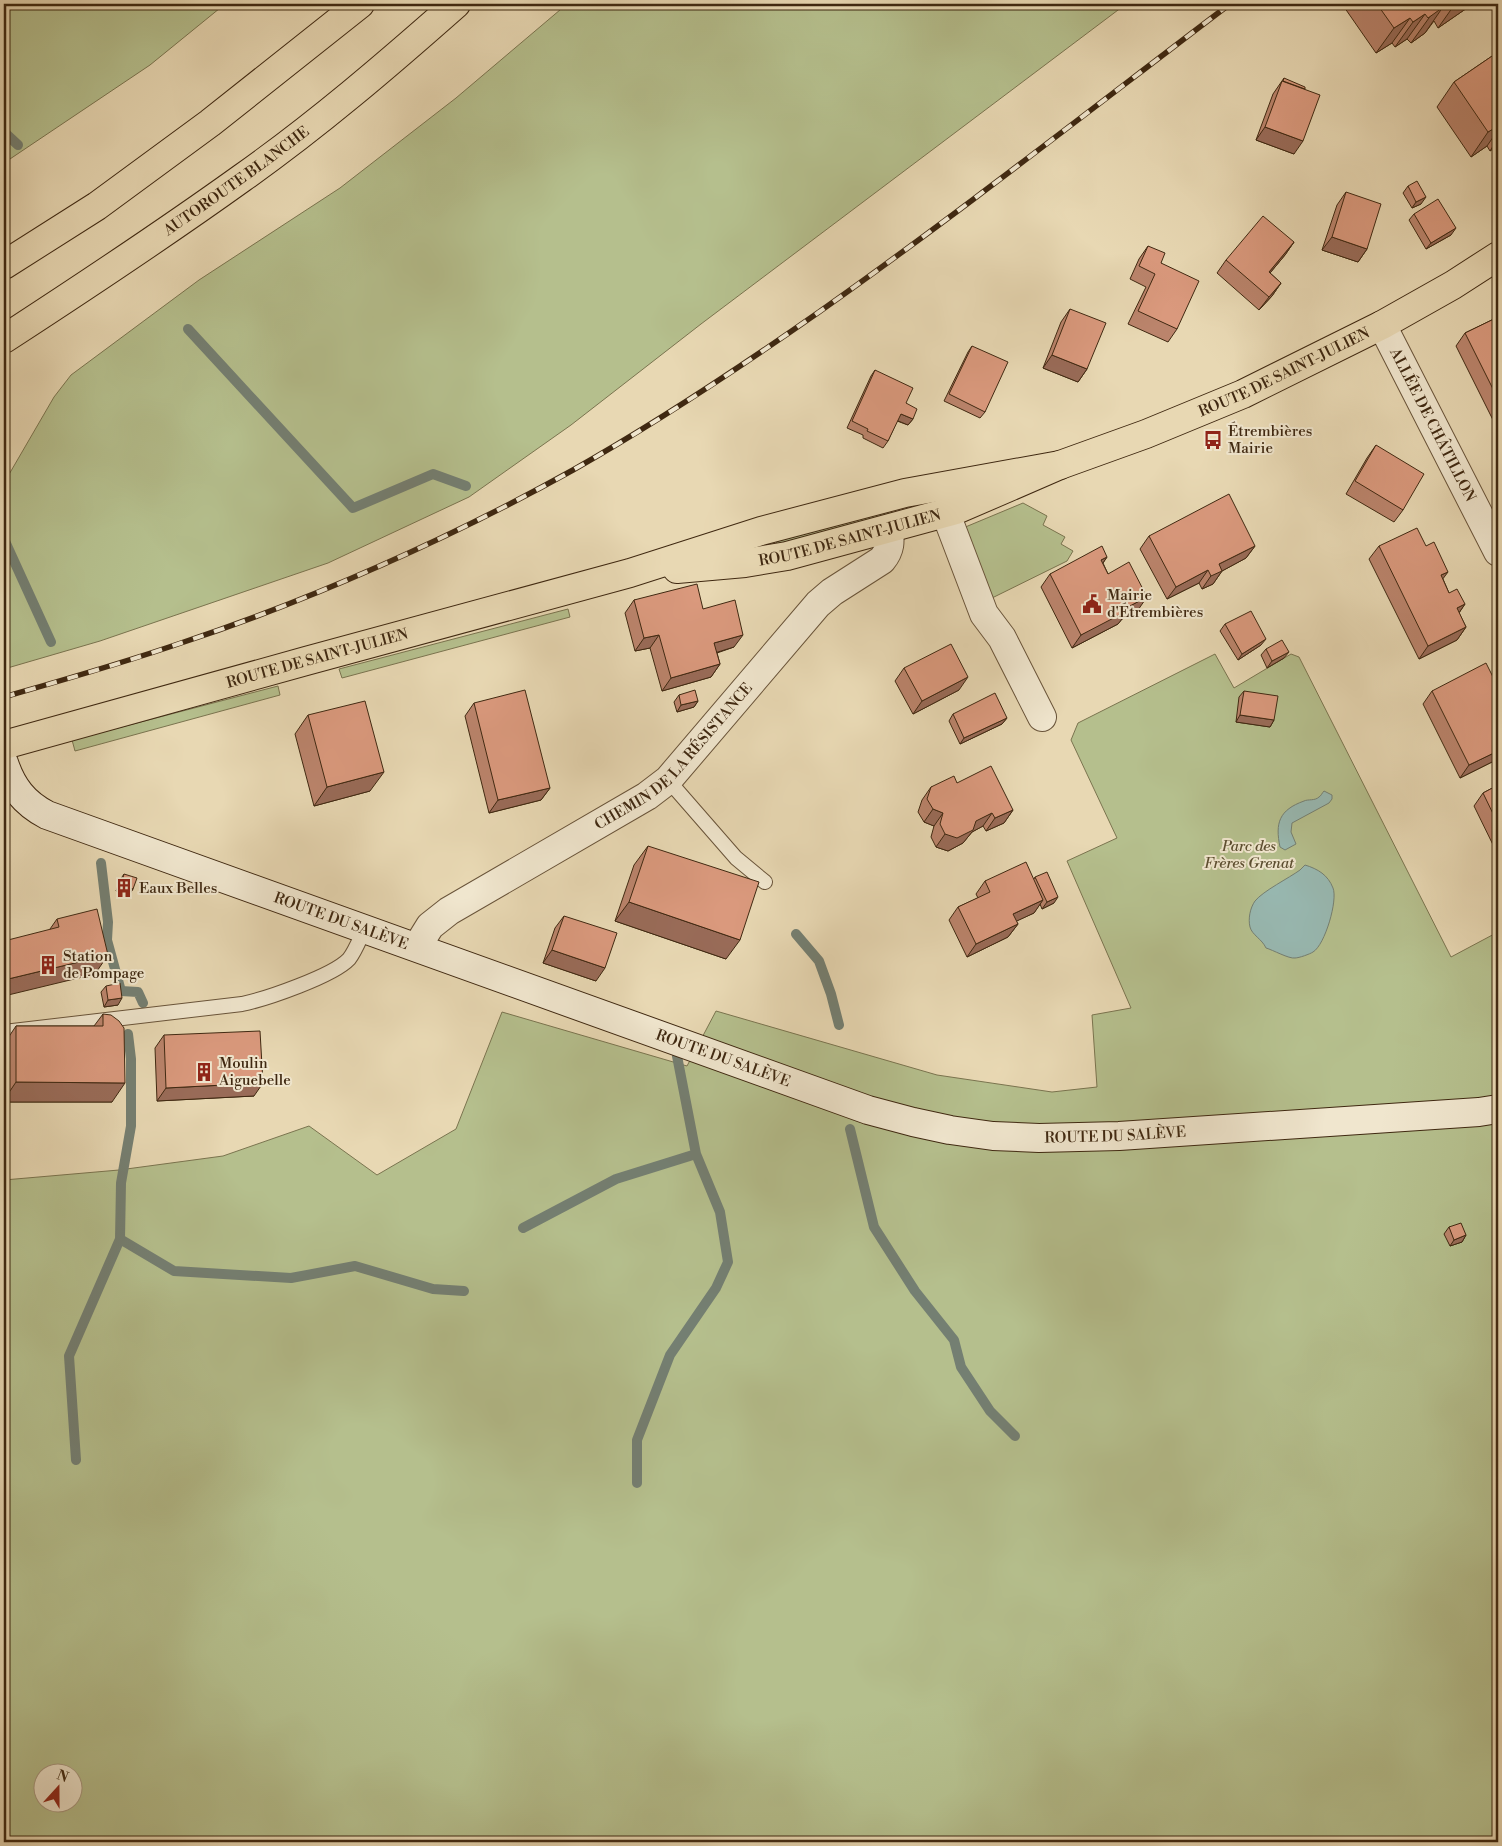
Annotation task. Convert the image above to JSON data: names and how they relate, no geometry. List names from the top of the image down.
{
  "streets": {
    "main road": ["AUTOROUTE BLANCHE", "ROUTE DE SAINT-JULIEN"],
    "street": ["ALLÉE DE CHÂTILLON", "CHEMIN DE LA RÉSISTANCE", "ROUTE DU SALÈVE"]
  },
  "crossings": [
    ["ROUTE DE SAINT-JULIEN", "ALLÉE DE CHÂTILLON"],
    ["ROUTE DE SAINT-JULIEN", "CHEMIN DE LA RÉSISTANCE"],
    ["CHEMIN DE LA RÉSISTANCE", "ROUTE DU SALÈVE"]
  ],
  "parks": ["Parc des Frères Grenat"],
  "places": {
    "bus stop": ["Étrembières Mairie"],
    "public building": ["Mairie d'Étrembières"],
    "building": ["Eaux Belles", "Station de Pompage", "Moulin Aiguebelle"]
  },
  "north": "top"
}
